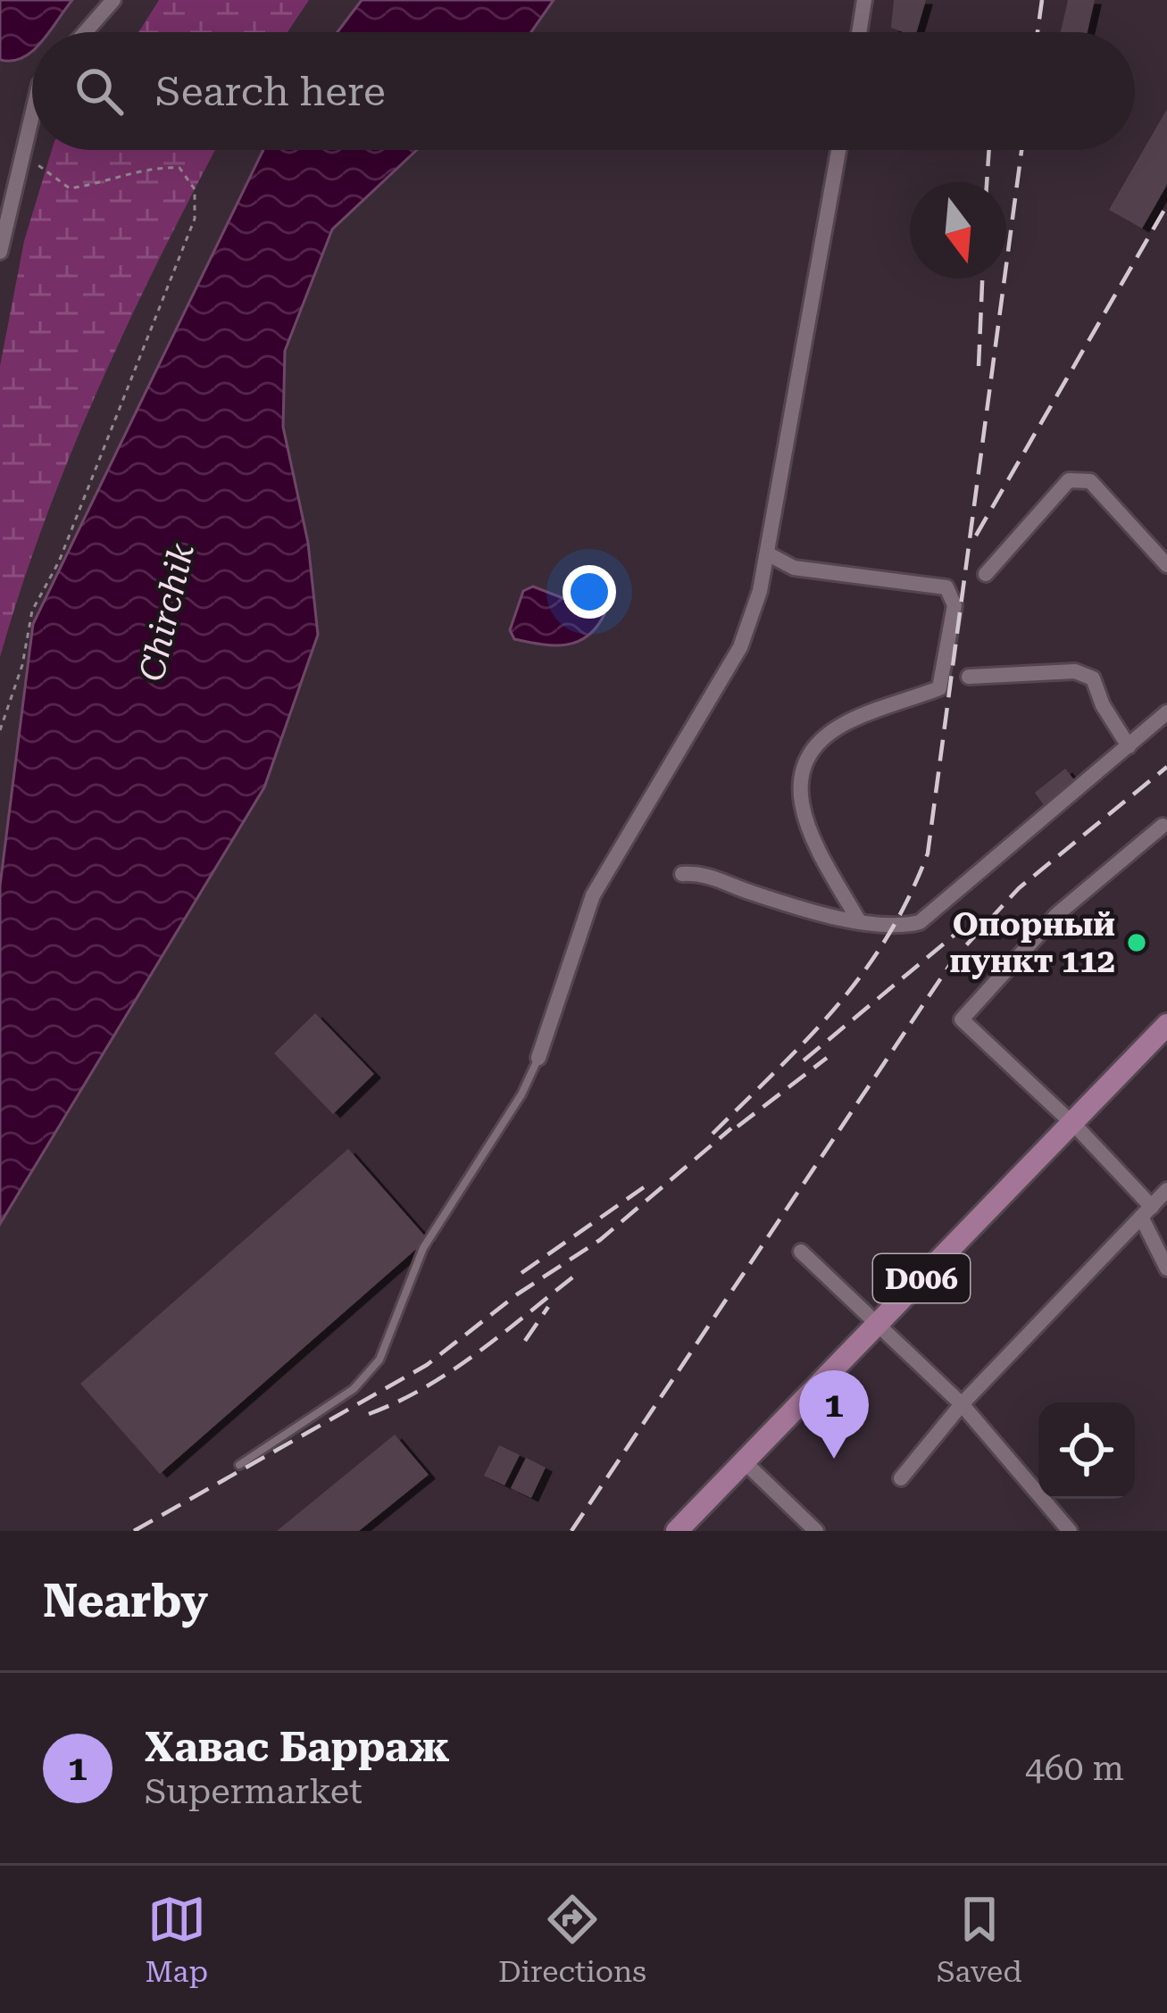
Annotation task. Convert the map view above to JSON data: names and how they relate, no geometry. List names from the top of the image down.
{
  "streets": {
    "main road": ["D006"]
  },
  "water": ["Chirchik"],
  "places": ["Опорный пункт 112"],
  "north": "bottom",
  "page": {
    "search": "Search here",
    "pins": "1",
    "heading": "Nearby",
    "list": [
      {
        "mark": "1",
        "name": "Хавас Барраж",
        "note": "Supermarket",
        "value": "460 m"
      }
    ],
    "nav": ["Map", "Directions", "Saved"]
  }
}
